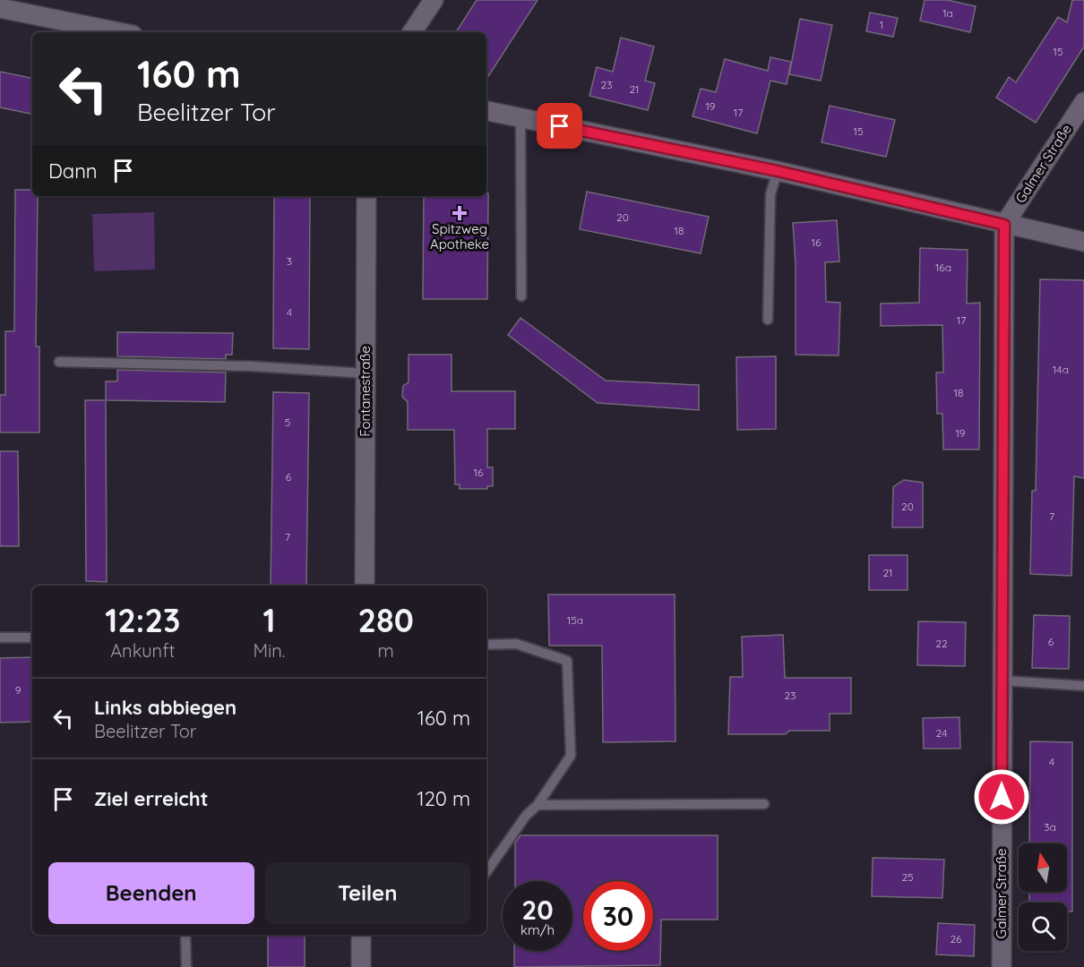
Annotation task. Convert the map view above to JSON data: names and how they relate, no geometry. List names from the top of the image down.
{
  "streets": {
    "street": ["Galmer Straße", "Fontanestraße"]
  },
  "places": {
    "health": ["Spitzweg Apotheke"]
  },
  "house_numbers": [
    "1a",
    "1",
    "15",
    "23",
    "21",
    "19",
    "17",
    "15",
    "20",
    "18",
    "16",
    "3",
    "16a",
    "4",
    "17",
    "14a",
    "18",
    "5",
    "19",
    "16",
    "6",
    "20",
    "7",
    "7",
    "21",
    "15a",
    "6",
    "22",
    "9",
    "23",
    "24",
    "4",
    "3a",
    "25",
    "26"
  ],
  "north": "top",
  "page": {
    "turn": ["160 m", "Beelitzer Tor"],
    "then": "Dann",
    "eta": [
      "12:23",
      "Ankunft",
      "1",
      "Min.",
      "280",
      "m"
    ],
    "list": [
      {
        "name": "Links abbiegen",
        "note": "Beelitzer Tor",
        "value": "160 m"
      },
      {
        "name": "Ziel erreicht",
        "value": "120 m"
      }
    ],
    "buttons": ["Beenden", "Teilen"],
    "speed": "20 km/h",
    "limit": "30"
  }
}
